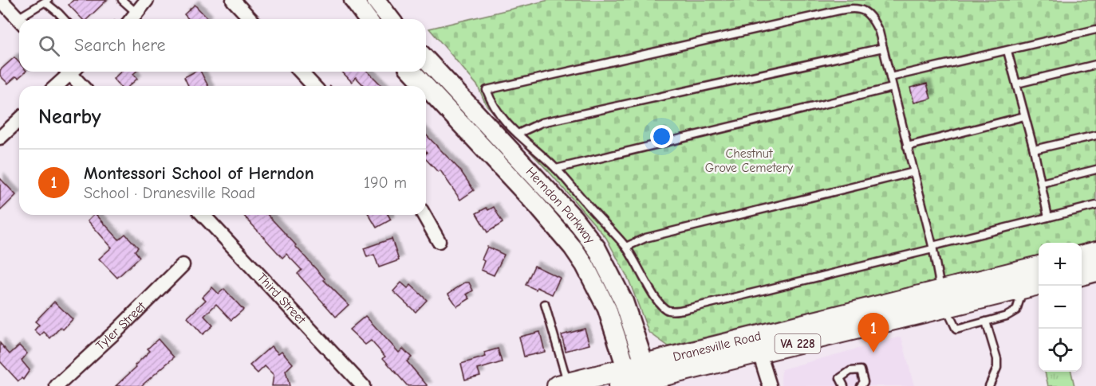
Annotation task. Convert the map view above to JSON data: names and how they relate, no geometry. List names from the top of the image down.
{
  "streets": {
    "main road": ["Herndon Parkway", "VA 228", "Dranesville Road"],
    "street": ["Third Street", "Tyler Street"]
  },
  "crossings": [
    ["Herndon Parkway", "Dranesville Road"]
  ],
  "parks": ["Chestnut Grove Cemetery"],
  "page": {
    "search": "Search here",
    "heading": "Nearby",
    "list": [
      {
        "mark": "1",
        "name": "Montessori School of Herndon",
        "note": "School · Dranesville Road",
        "value": "190 m"
      }
    ],
    "map_buttons": ["+", "−"],
    "pins": "1"
  }
}
